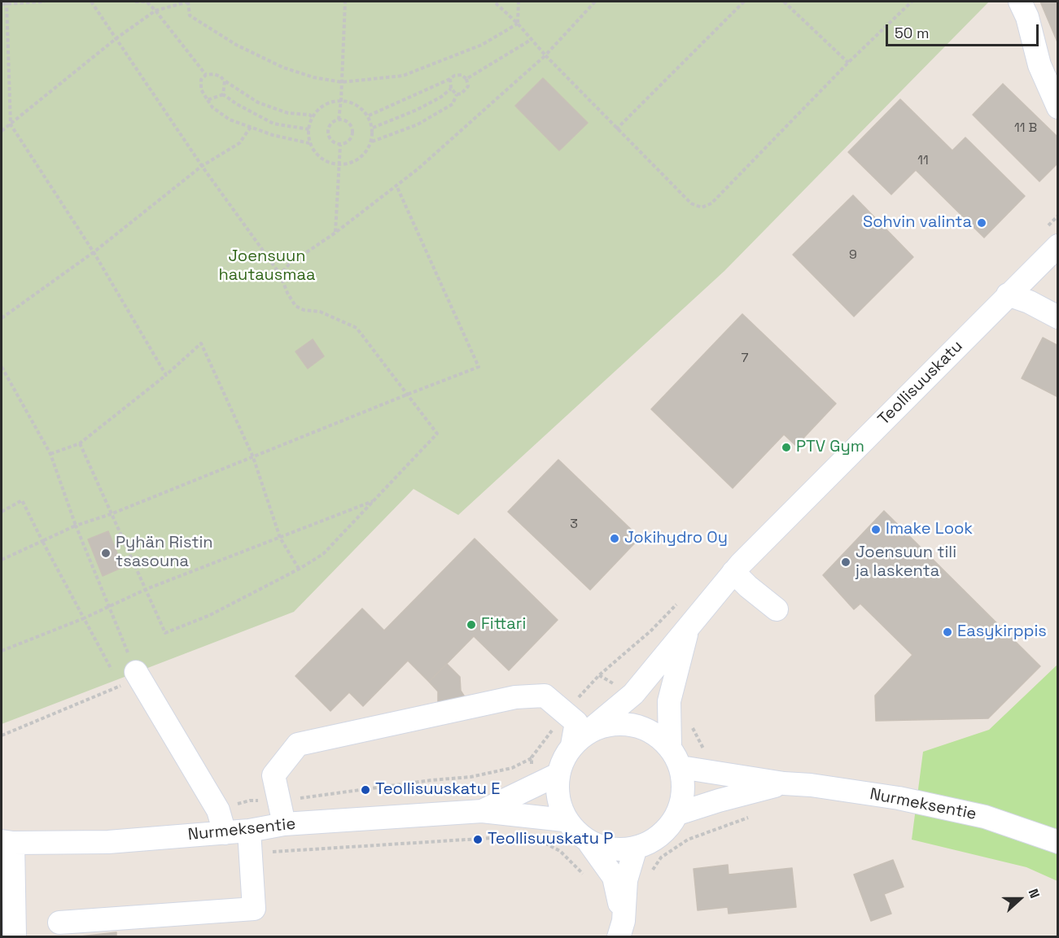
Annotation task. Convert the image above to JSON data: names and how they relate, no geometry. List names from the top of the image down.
{
  "streets": {
    "street": ["Teollisuuskatu", "Nurmeksentie"]
  },
  "crossings": [
    ["Teollisuuskatu", "Nurmeksentie"]
  ],
  "parks": ["Joensuun hautausmaa"],
  "places": [
    "Sohvin valinta",
    "PTV Gym",
    "Imake Look",
    "Jokihydro Oy",
    "Pyhän Ristin tsasouna",
    "Joensuun tili ja laskenta",
    "Fittari",
    "Easykirppis",
    "Teollisuuskatu E",
    "Teollisuuskatu P"
  ],
  "house_numbers": [
    "11 B",
    "11",
    "9",
    "7",
    "3"
  ],
  "scale_bar": "50 m",
  "north": "right"
}
